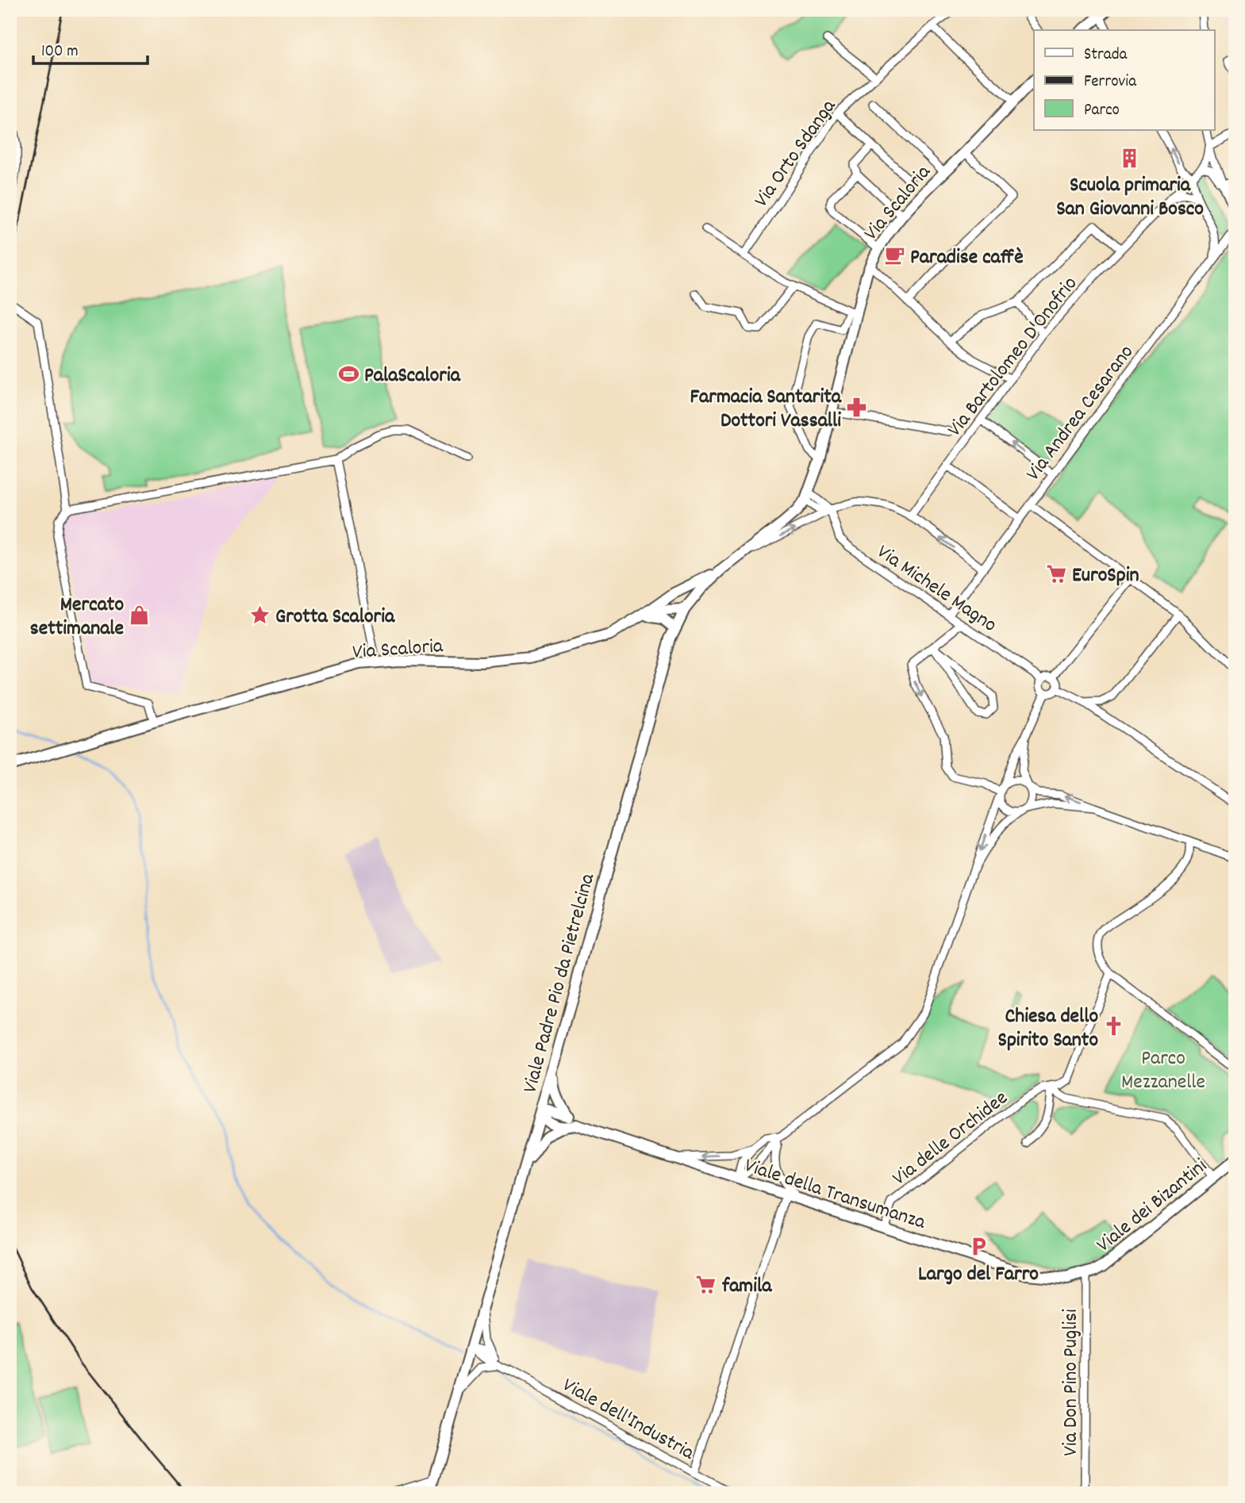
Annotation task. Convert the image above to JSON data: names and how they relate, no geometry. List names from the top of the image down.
{
  "streets": {
    "street": [
      "Via Orto Sdanga",
      "Via Scaloria",
      "Via Bartolomeo D'Onofrio",
      "Via Andrea Cesarano",
      "Via Michele Magno",
      "Viale Padre Pio da Pietrelcina",
      "Via delle Orchidee",
      "Viale della Transumanza",
      "Viale dei Bizantini",
      "Via Don Pino Puglisi",
      "Viale dell'Industria"
    ]
  },
  "crossings": [
    ["Via Scaloria", "Via Bartolomeo D'Onofrio"],
    ["Via Scaloria", "Via Andrea Cesarano"],
    ["Via Scaloria", "Via Michele Magno"],
    ["Via Scaloria", "Viale Padre Pio da Pietrelcina"],
    ["Via Andrea Cesarano", "Via Michele Magno"],
    ["Viale Padre Pio da Pietrelcina", "Viale della Transumanza"],
    ["Viale Padre Pio da Pietrelcina", "Viale dell'Industria"],
    ["Via delle Orchidee", "Viale della Transumanza"],
    ["Viale della Transumanza", "Viale dei Bizantini"],
    ["Viale della Transumanza", "Via Don Pino Puglisi"],
    ["Viale dei Bizantini", "Via Don Pino Puglisi"]
  ],
  "parks": ["Parco Mezzanelle"],
  "places": {
    "building": ["Scuola primaria San Giovanni Bosco"],
    "cafe": ["Paradise caffè"],
    "sports": ["PalaScaloria"],
    "pharmacy": ["Farmacia Santarita Dottori Vassalli"],
    "supermarket": ["EuroSpin", "famila"],
    "shop": ["Mercato settimanale"],
    "place": ["Grotta Scaloria"],
    "church": ["Chiesa dello Spirito Santo"],
    "parking": ["Largo del Farro"]
  },
  "legend": ["Strada", "Ferrovia", "Parco"],
  "scale_bar": "100 m"
}
